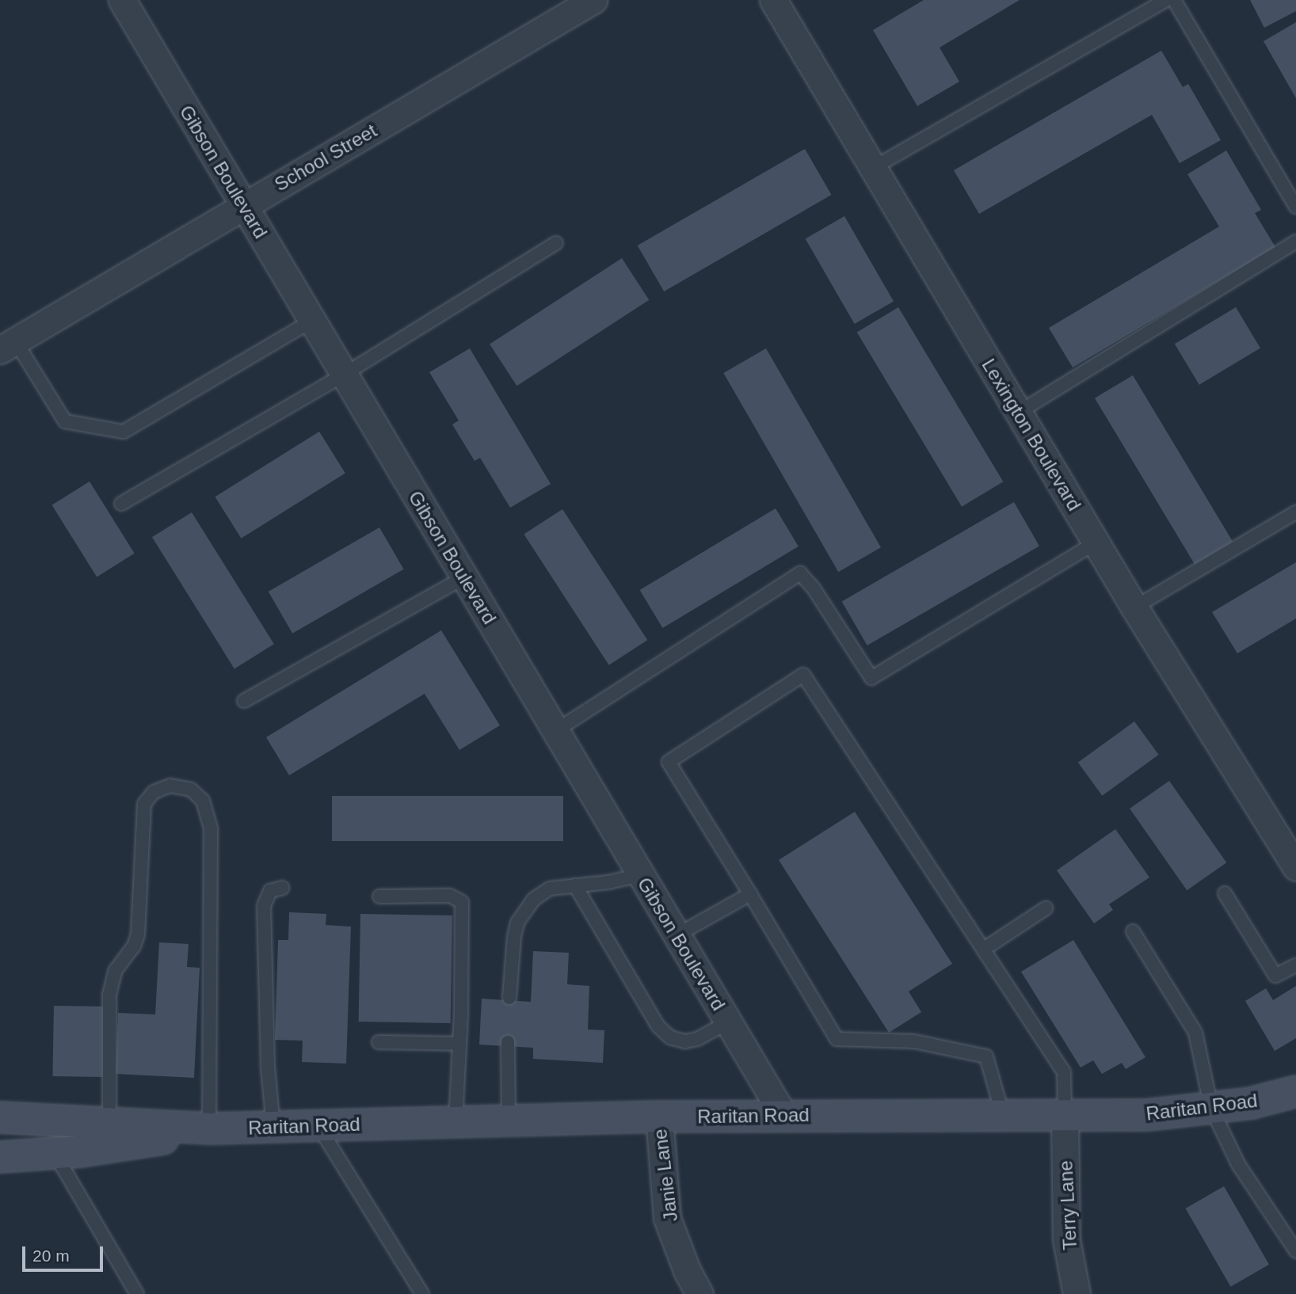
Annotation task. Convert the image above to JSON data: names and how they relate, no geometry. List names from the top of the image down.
{
  "streets": {
    "main road": ["Raritan Road"],
    "street": [
      "School Street",
      "Gibson Boulevard",
      "Lexington Boulevard",
      "Janie Lane",
      "Terry Lane"
    ]
  },
  "crossings": [
    ["School Street", "Gibson Boulevard"],
    ["Gibson Boulevard", "Raritan Road"],
    ["Raritan Road", "Janie Lane"],
    ["Raritan Road", "Terry Lane"]
  ],
  "scale_bar": "20 m"
}
